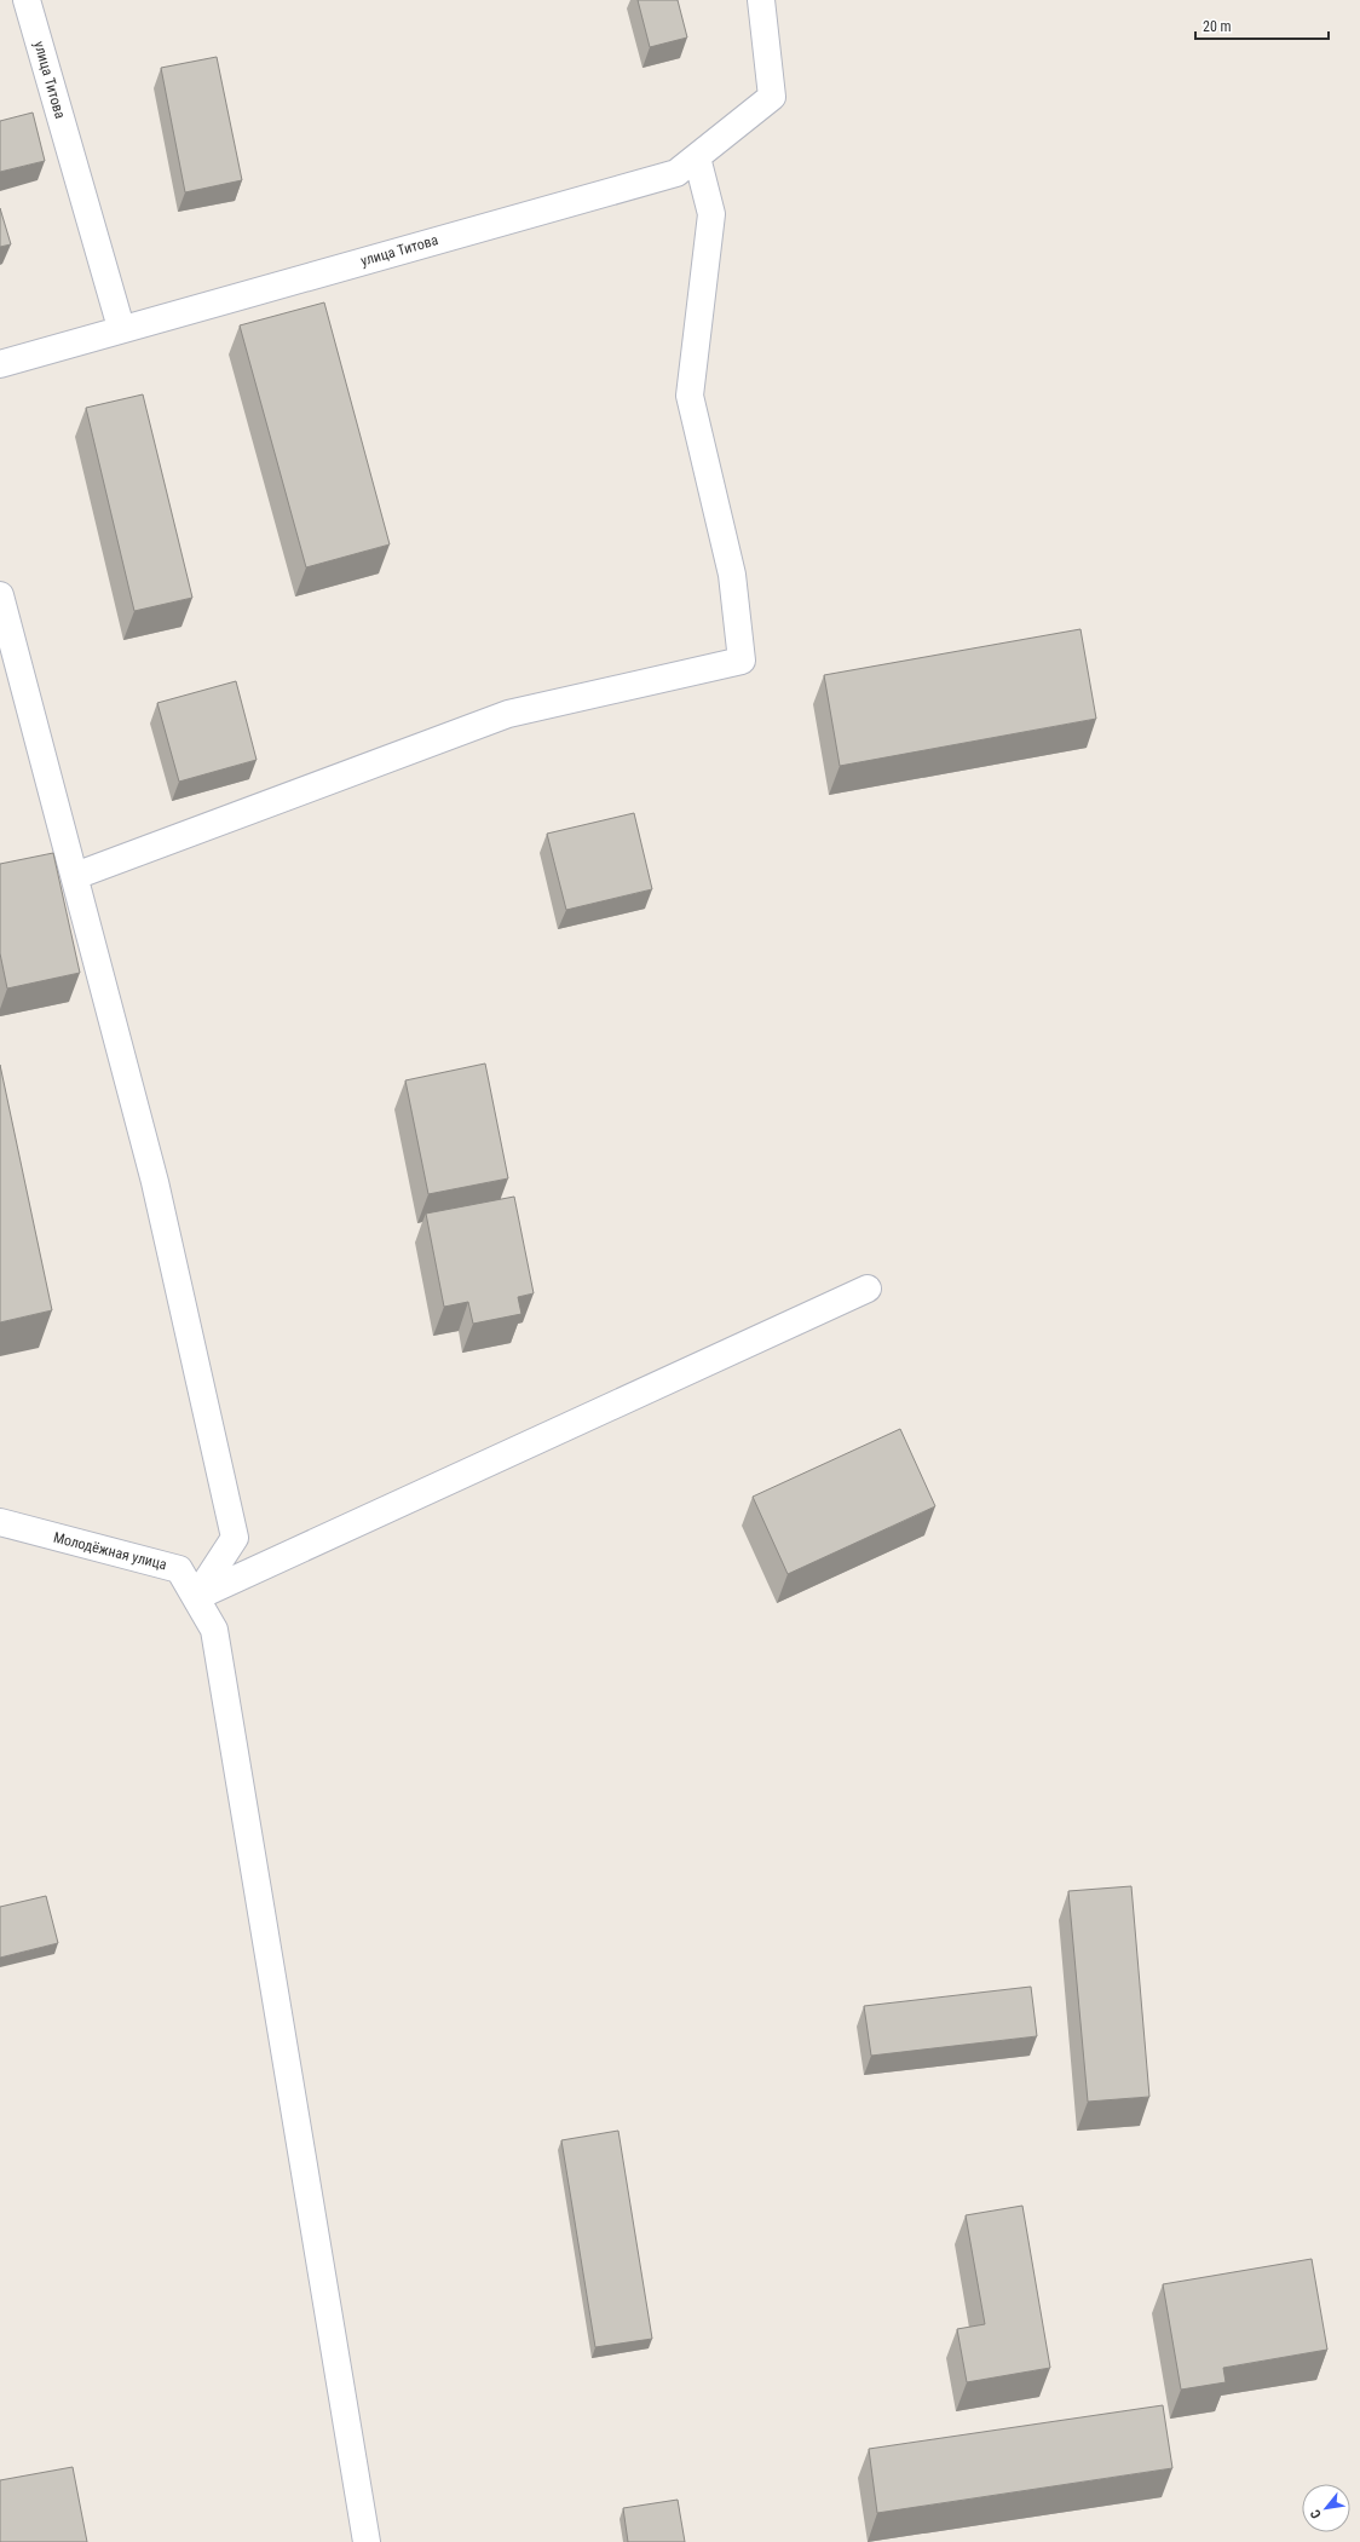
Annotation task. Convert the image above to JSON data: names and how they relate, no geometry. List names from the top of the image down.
{
  "streets": {
    "street": ["улица Титова", "Молодёжная улица"]
  },
  "scale_bar": "20 m",
  "north": "bottom left"
}
